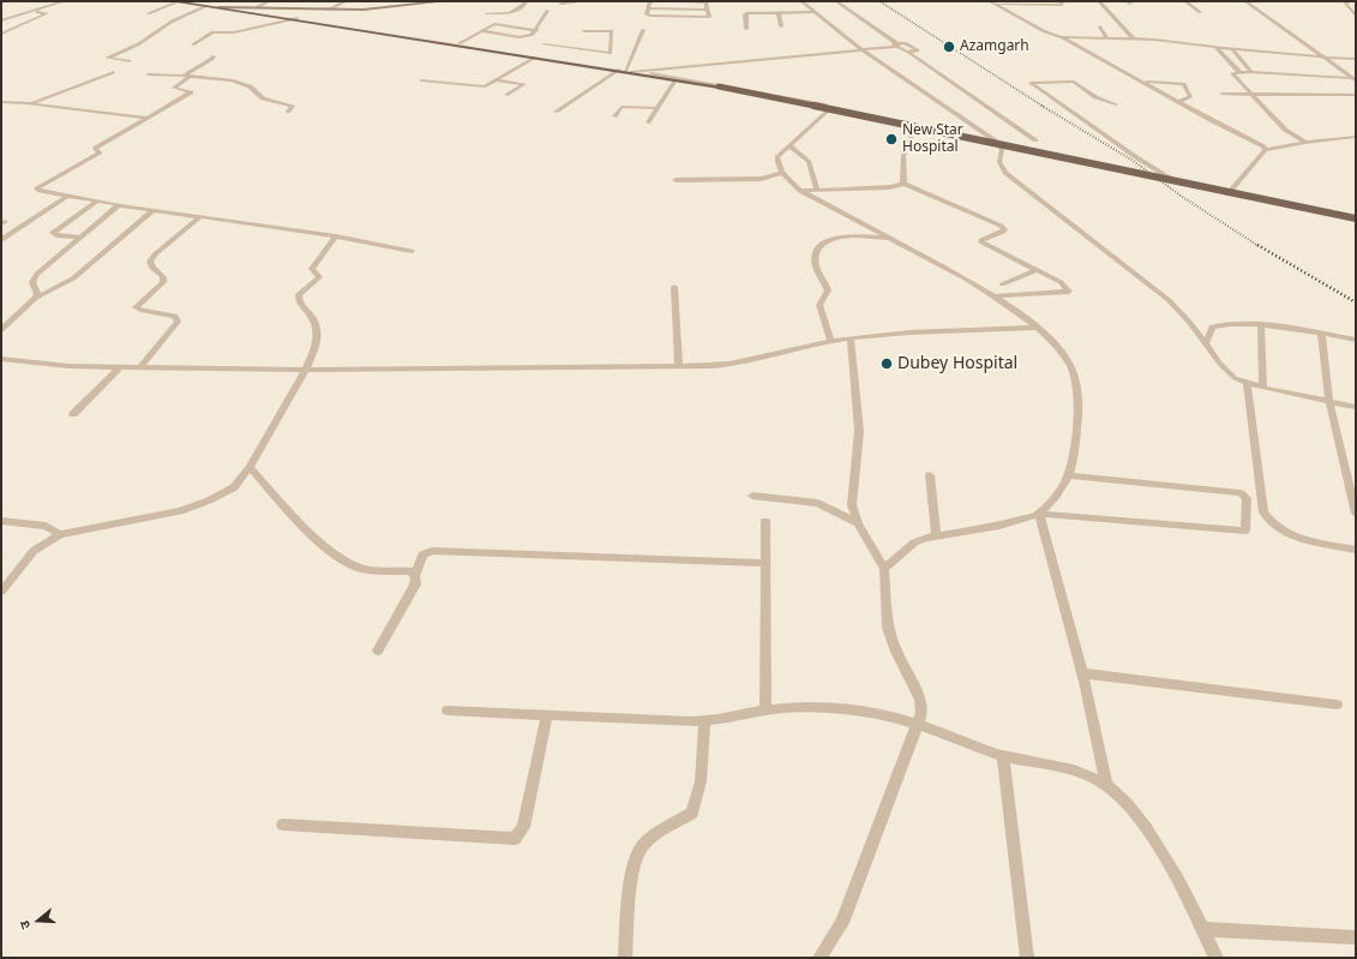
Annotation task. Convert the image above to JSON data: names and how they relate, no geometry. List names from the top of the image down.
{
  "places": ["Azamgarh", "New Star Hospital", "Dubey Hospital"],
  "north": "left"
}
